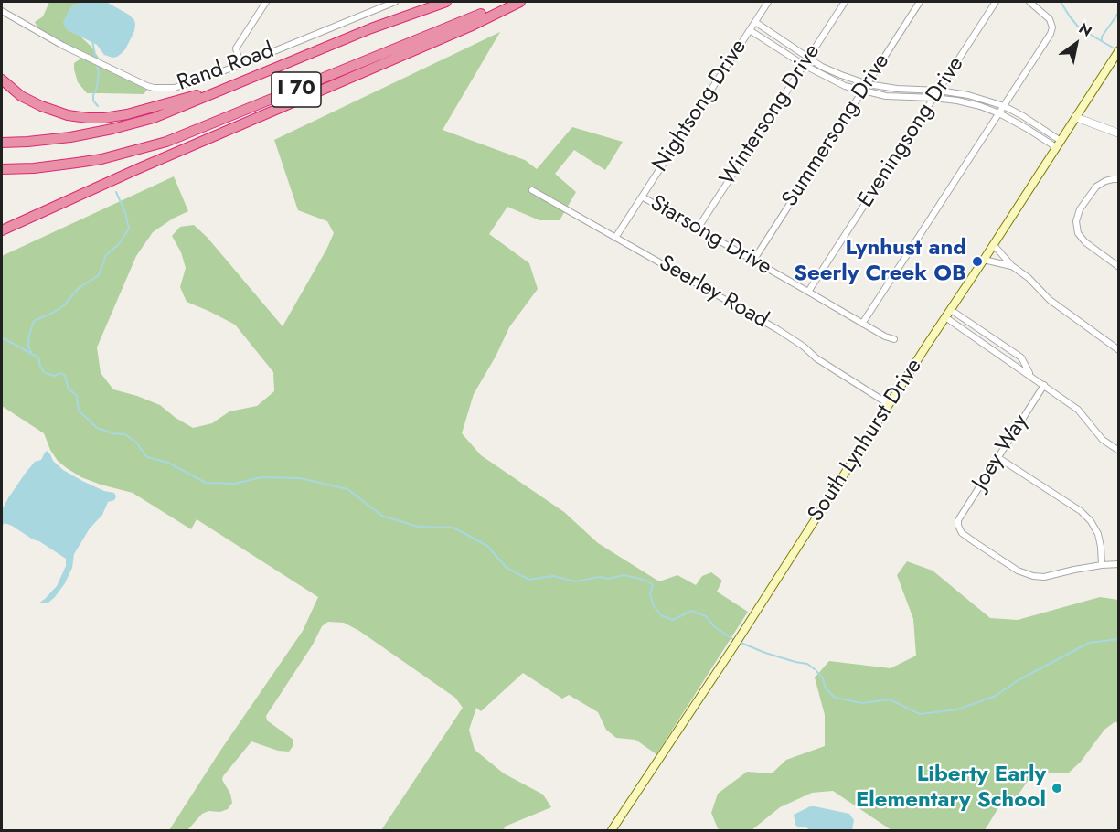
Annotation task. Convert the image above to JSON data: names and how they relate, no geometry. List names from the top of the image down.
{
  "streets": {
    "highway": ["I 70"],
    "main road": ["South Lynhurst Drive"],
    "street": [
      "Rand Road",
      "Nightsong Drive",
      "Wintersong Drive",
      "Summersong Drive",
      "Eveningsong Drive",
      "Starsong Drive",
      "Seerley Road",
      "Joey Way"
    ]
  },
  "crossings": [
    ["Nightsong Drive", "Starsong Drive"],
    ["Nightsong Drive", "Seerley Road"],
    ["Wintersong Drive", "Starsong Drive"],
    ["Summersong Drive", "Starsong Drive"],
    ["Eveningsong Drive", "Starsong Drive"],
    ["Seerley Road", "South Lynhurst Drive"]
  ],
  "places": ["Lynhust and Seerly Creek OB", "Liberty Early Elementary School"],
  "north": "top right"
}
